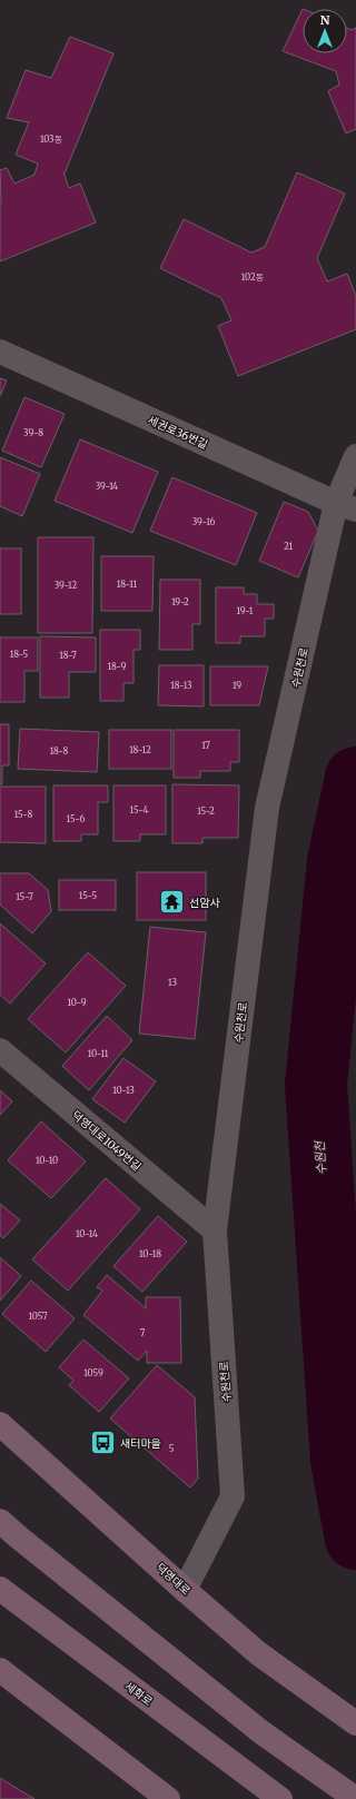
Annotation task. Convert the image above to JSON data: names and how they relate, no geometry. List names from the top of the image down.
{
  "streets": {
    "main road": ["덕영대로", "세화로"],
    "street": ["세권로36번길", "수원천로", "덕영대로1049번길"]
  },
  "crossings": [
    ["세권로36번길", "수원천로"],
    ["수원천로", "덕영대로1049번길"],
    ["수원천로", "덕영대로"]
  ],
  "water": ["수원천"],
  "places": {
    "temple": ["선암사"],
    "bus stop": ["새터마을"]
  },
  "house_numbers": [
    "103동",
    "102동",
    "39-8",
    "39-14",
    "39-16",
    "21",
    "18-11",
    "39-12",
    "19-2",
    "19-1",
    "18-5",
    "18-7",
    "18-9",
    "18-13",
    "19",
    "17",
    "18-12",
    "18-8",
    "15-4",
    "15-2",
    "15-8",
    "15-6",
    "15-5",
    "15-7",
    "13",
    "10-9",
    "10-11",
    "10-13",
    "10-10",
    "10-14",
    "10-18",
    "1057",
    "7",
    "1059",
    "5"
  ],
  "north": "top"
}
